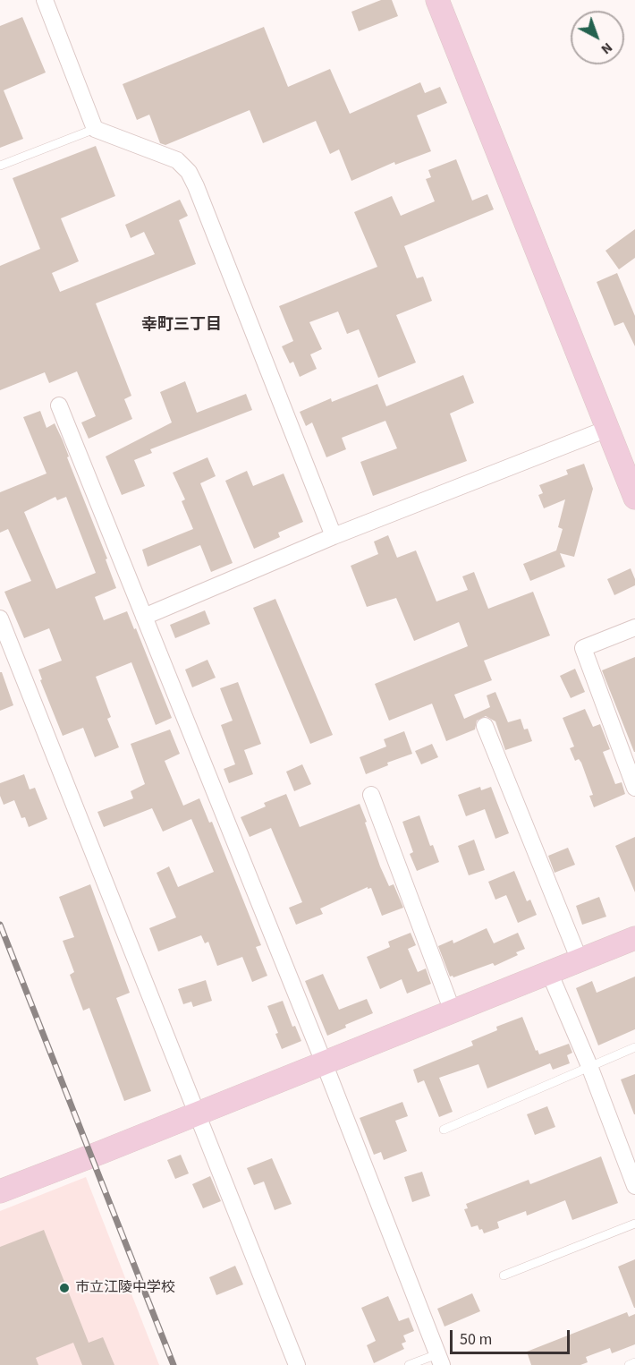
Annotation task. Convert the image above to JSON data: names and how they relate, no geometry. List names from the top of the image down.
{
  "districts": ["幸町三丁目"],
  "places": ["市立江陵中学校"],
  "scale_bar": "50 m",
  "north": "bottom right"
}
